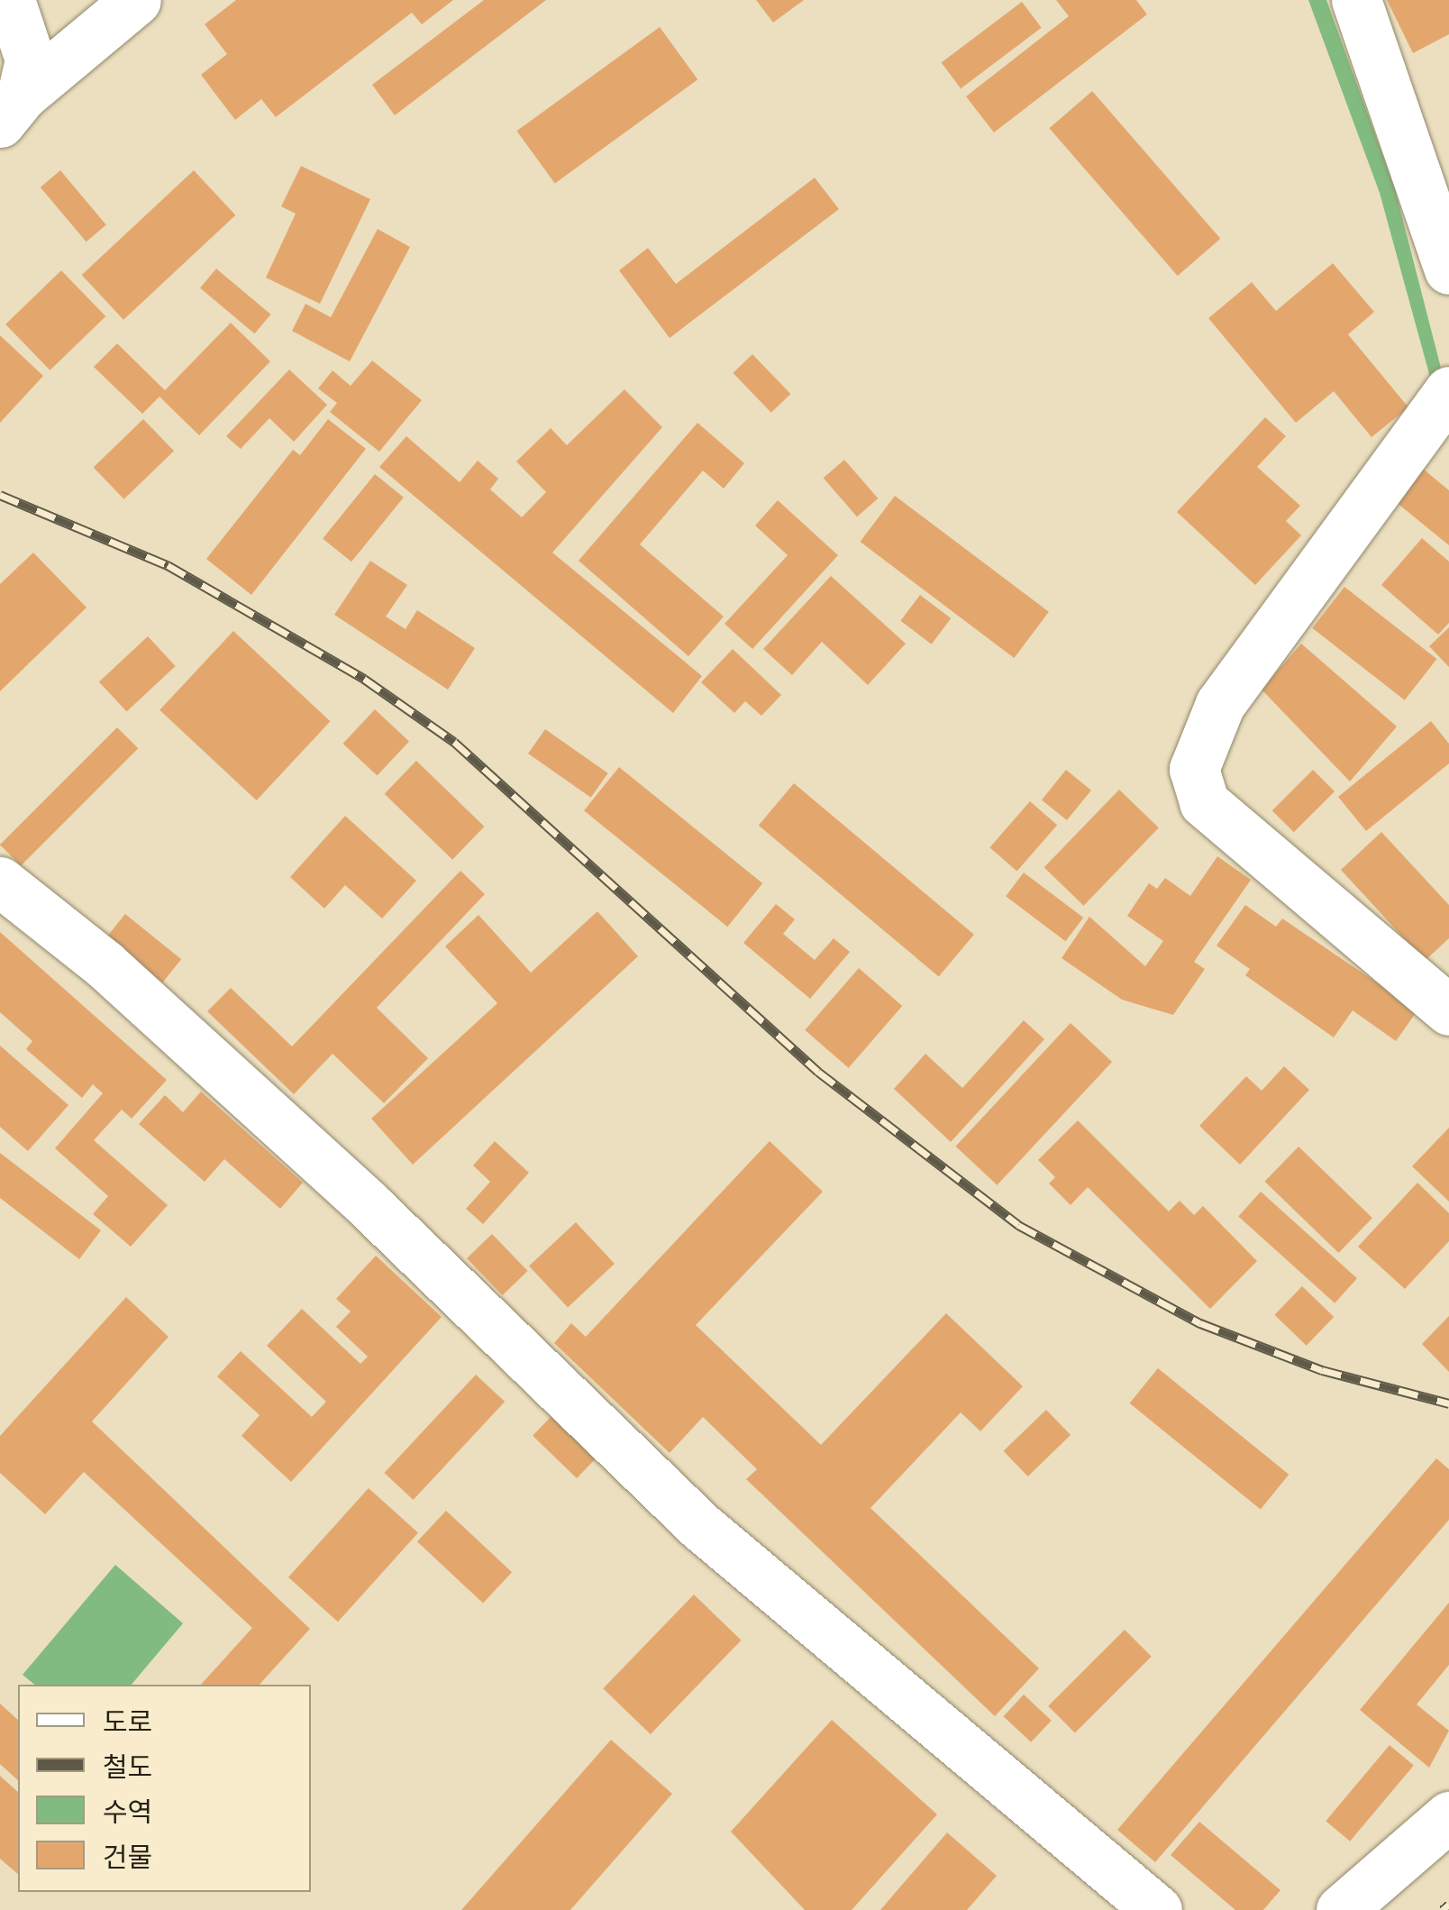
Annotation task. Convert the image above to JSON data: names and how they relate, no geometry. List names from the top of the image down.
{
  "legend": [
    "도로",
    "철도",
    "수역",
    "건물"
  ]
}
